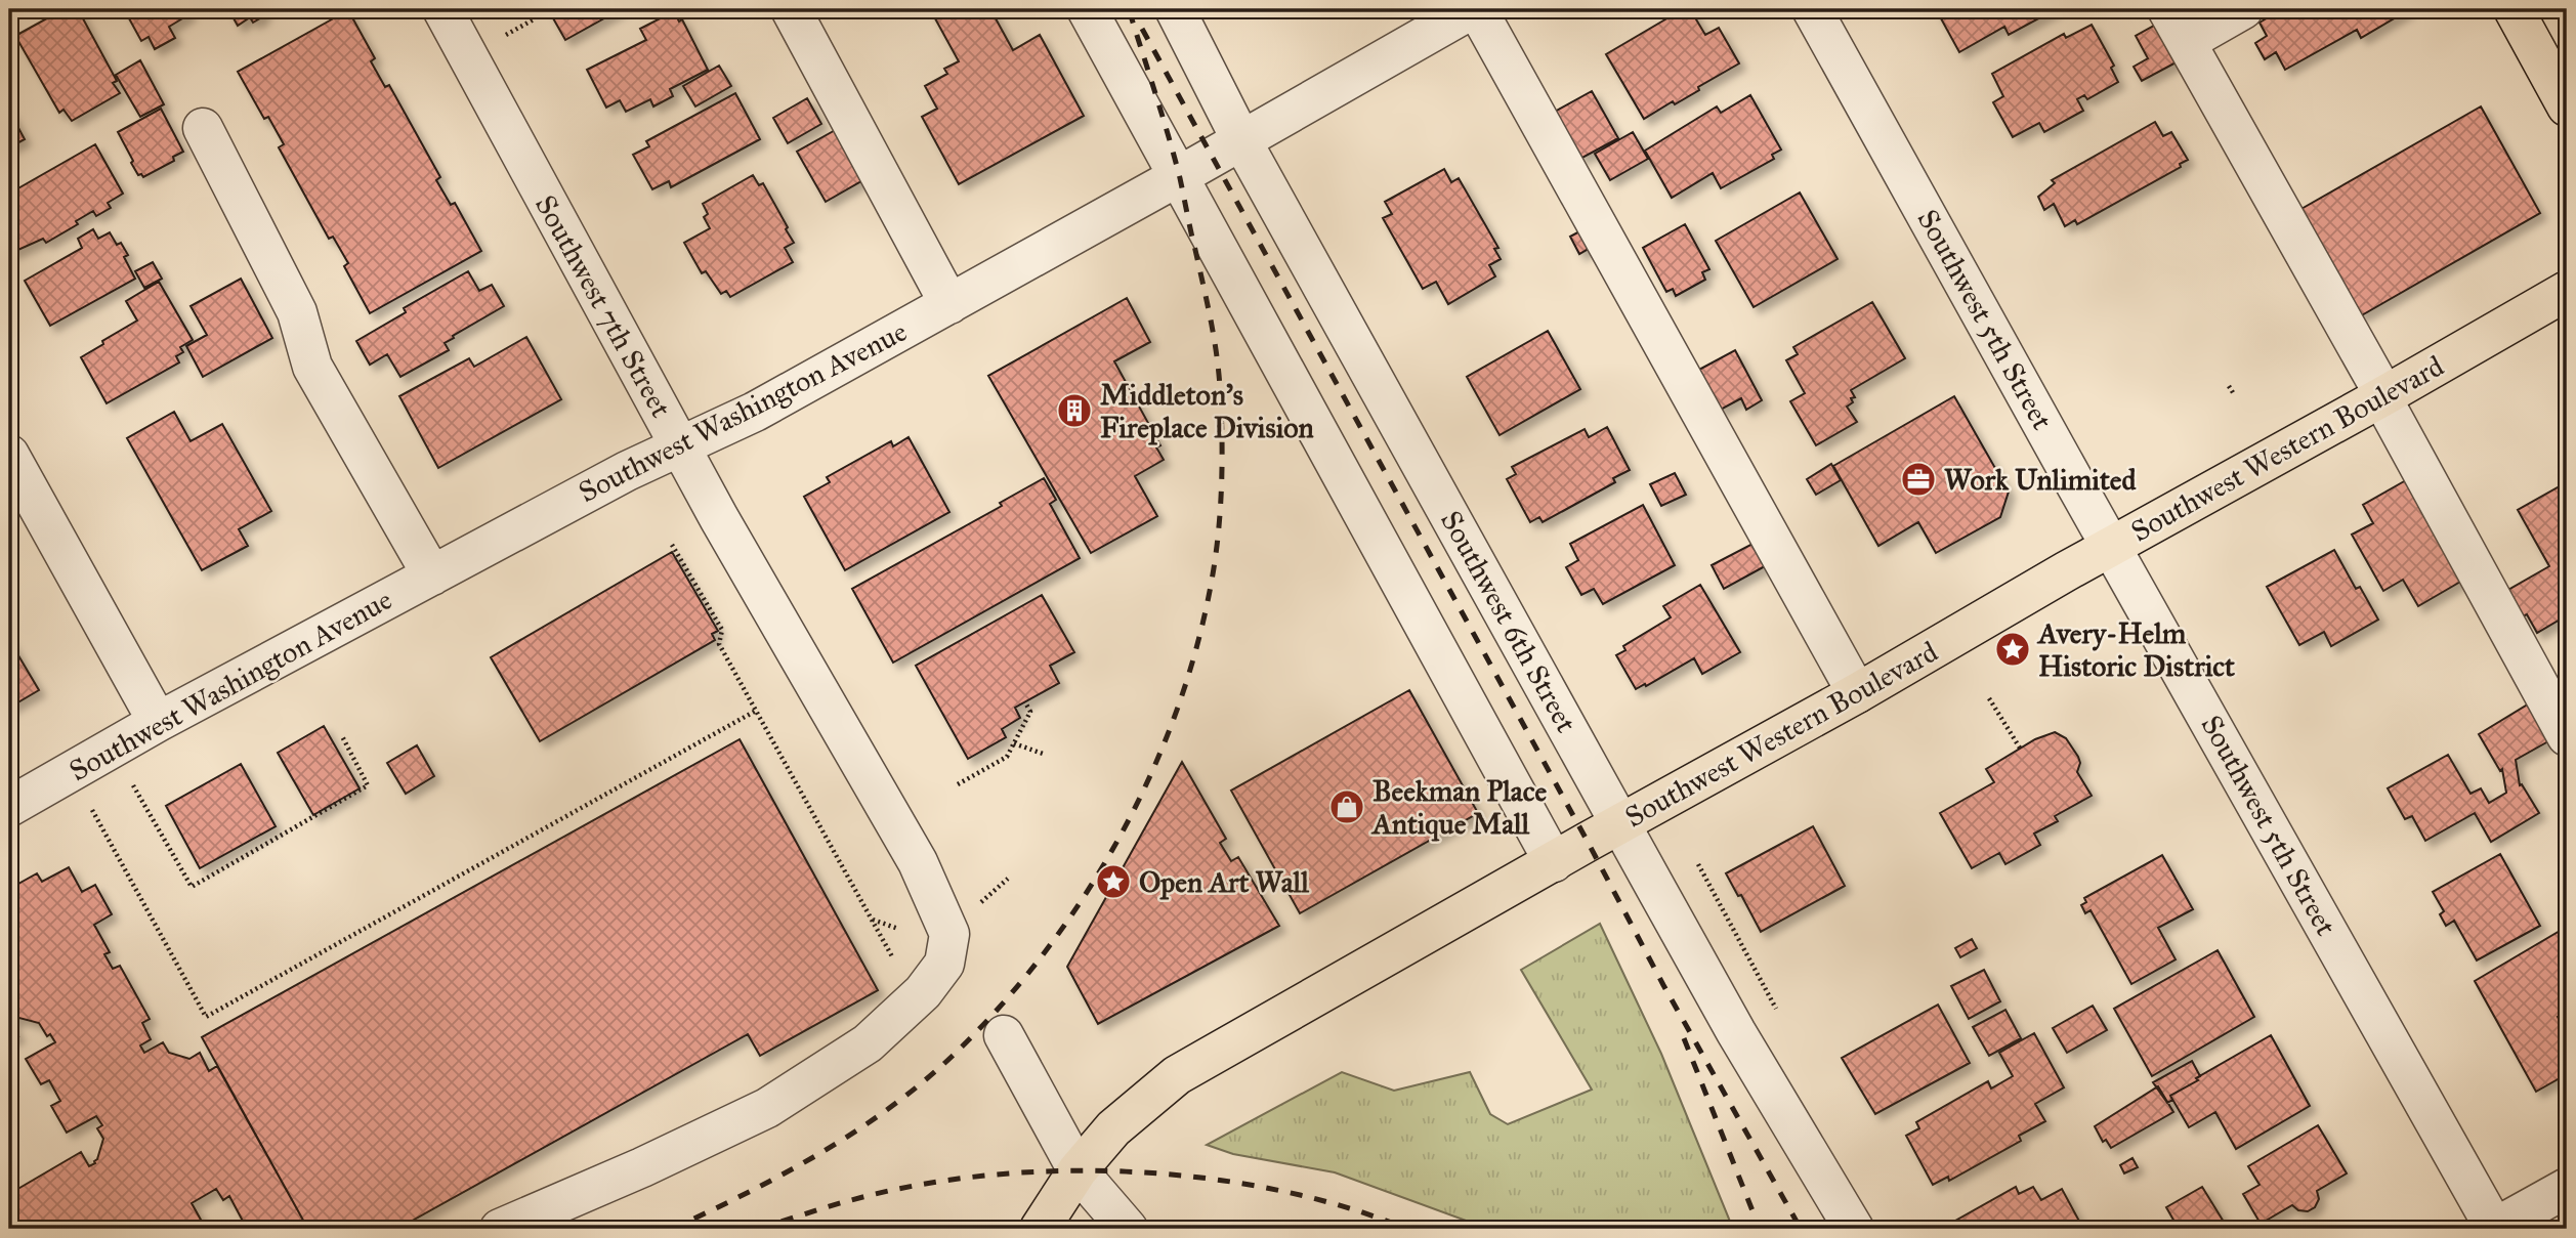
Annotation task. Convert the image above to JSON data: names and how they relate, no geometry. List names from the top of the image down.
{
  "streets": {
    "main road": ["Southwest Western Boulevard"],
    "street": [
      "Southwest 7th Street",
      "Southwest 5th Street",
      "Southwest Washington Avenue",
      "Southwest 6th Street"
    ]
  },
  "crossings": [
    ["Southwest 7th Street", "Southwest Washington Avenue"],
    ["Southwest 5th Street", "Southwest Western Boulevard"],
    ["Southwest Washington Avenue", "Southwest 6th Street"],
    ["Southwest Western Boulevard", "Southwest 6th Street"]
  ],
  "places": {
    "building": ["Middleton's Fireplace Division"],
    "office": ["Work Unlimited"],
    "place": ["Avery-Helm Historic District", "Open Art Wall"],
    "shop": ["Beekman Place Antique Mall"]
  }
}
